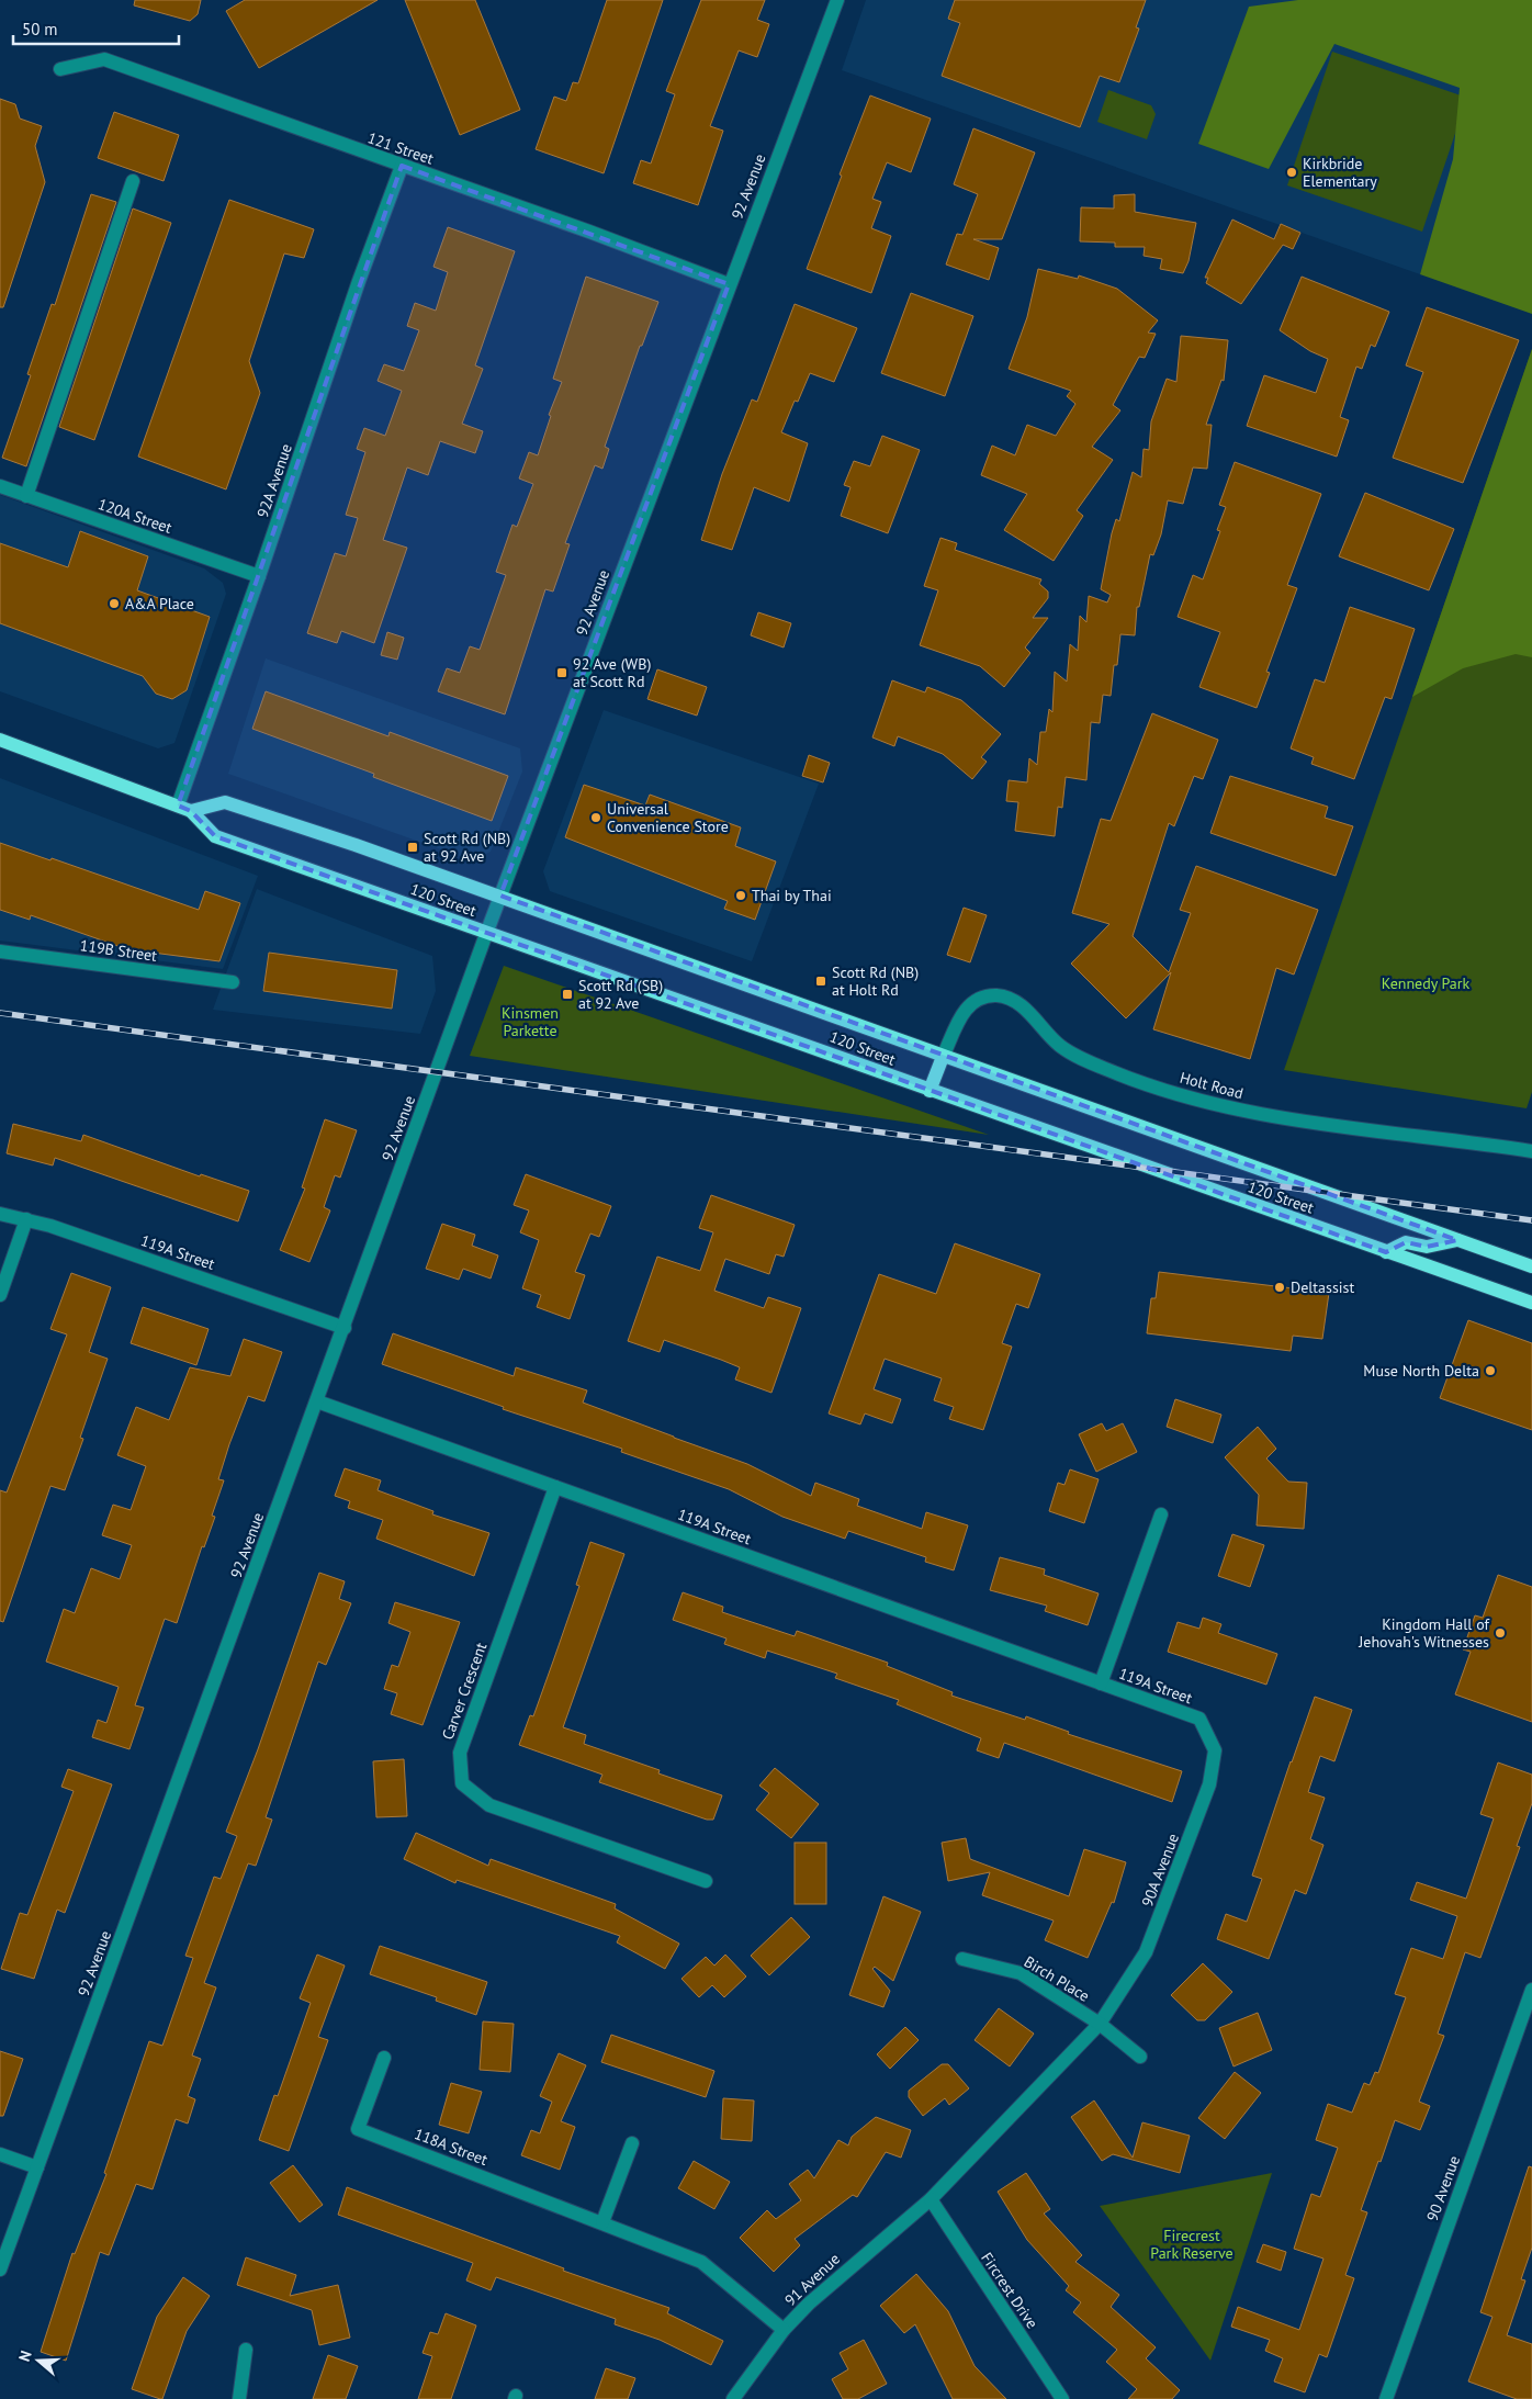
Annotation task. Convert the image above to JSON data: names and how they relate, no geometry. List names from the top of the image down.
{
  "streets": {
    "main road": ["120 Street"],
    "street": [
      "121 Street",
      "92 Avenue",
      "92A Avenue",
      "120A Street",
      "119B Street",
      "Holt Road",
      "119A Street",
      "Carver Crescent",
      "90A Avenue",
      "Birch Place",
      "118A Street",
      "90 Avenue",
      "91 Avenue",
      "Fircrest Drive"
    ]
  },
  "crossings": [
    ["121 Street", "92 Avenue"],
    ["121 Street", "92A Avenue"],
    ["92 Avenue", "120 Street"],
    ["92 Avenue", "119A Street"],
    ["92A Avenue", "120A Street"],
    ["92A Avenue", "120 Street"],
    ["120 Street", "Holt Road"],
    ["119A Street", "Carver Crescent"],
    ["119A Street", "90A Avenue"],
    ["90A Avenue", "Birch Place"],
    ["90A Avenue", "91 Avenue"],
    ["90A Avenue", "Fircrest Drive"],
    ["118A Street", "91 Avenue"],
    ["91 Avenue", "Fircrest Drive"]
  ],
  "parks": ["Kennedy Park", "Kinsmen Parkette", "Firecrest Park Reserve"],
  "places": {
    "other": [
      "Kirkbride Elementary",
      "A&A Place",
      "Universal Convenience Store",
      "Thai by Thai",
      "Deltassist",
      "Muse North Delta",
      "Kingdom Hall of Jehovah's Witnesses"
    ],
    "transit": [
      "92 Ave (WB) at Scott Rd",
      "Scott Rd (NB) at 92 Ave",
      "Scott Rd (NB) at Holt Rd",
      "Scott Rd (SB) at 92 Ave"
    ]
  },
  "scale_bar": "50 m",
  "north": "left"
}
